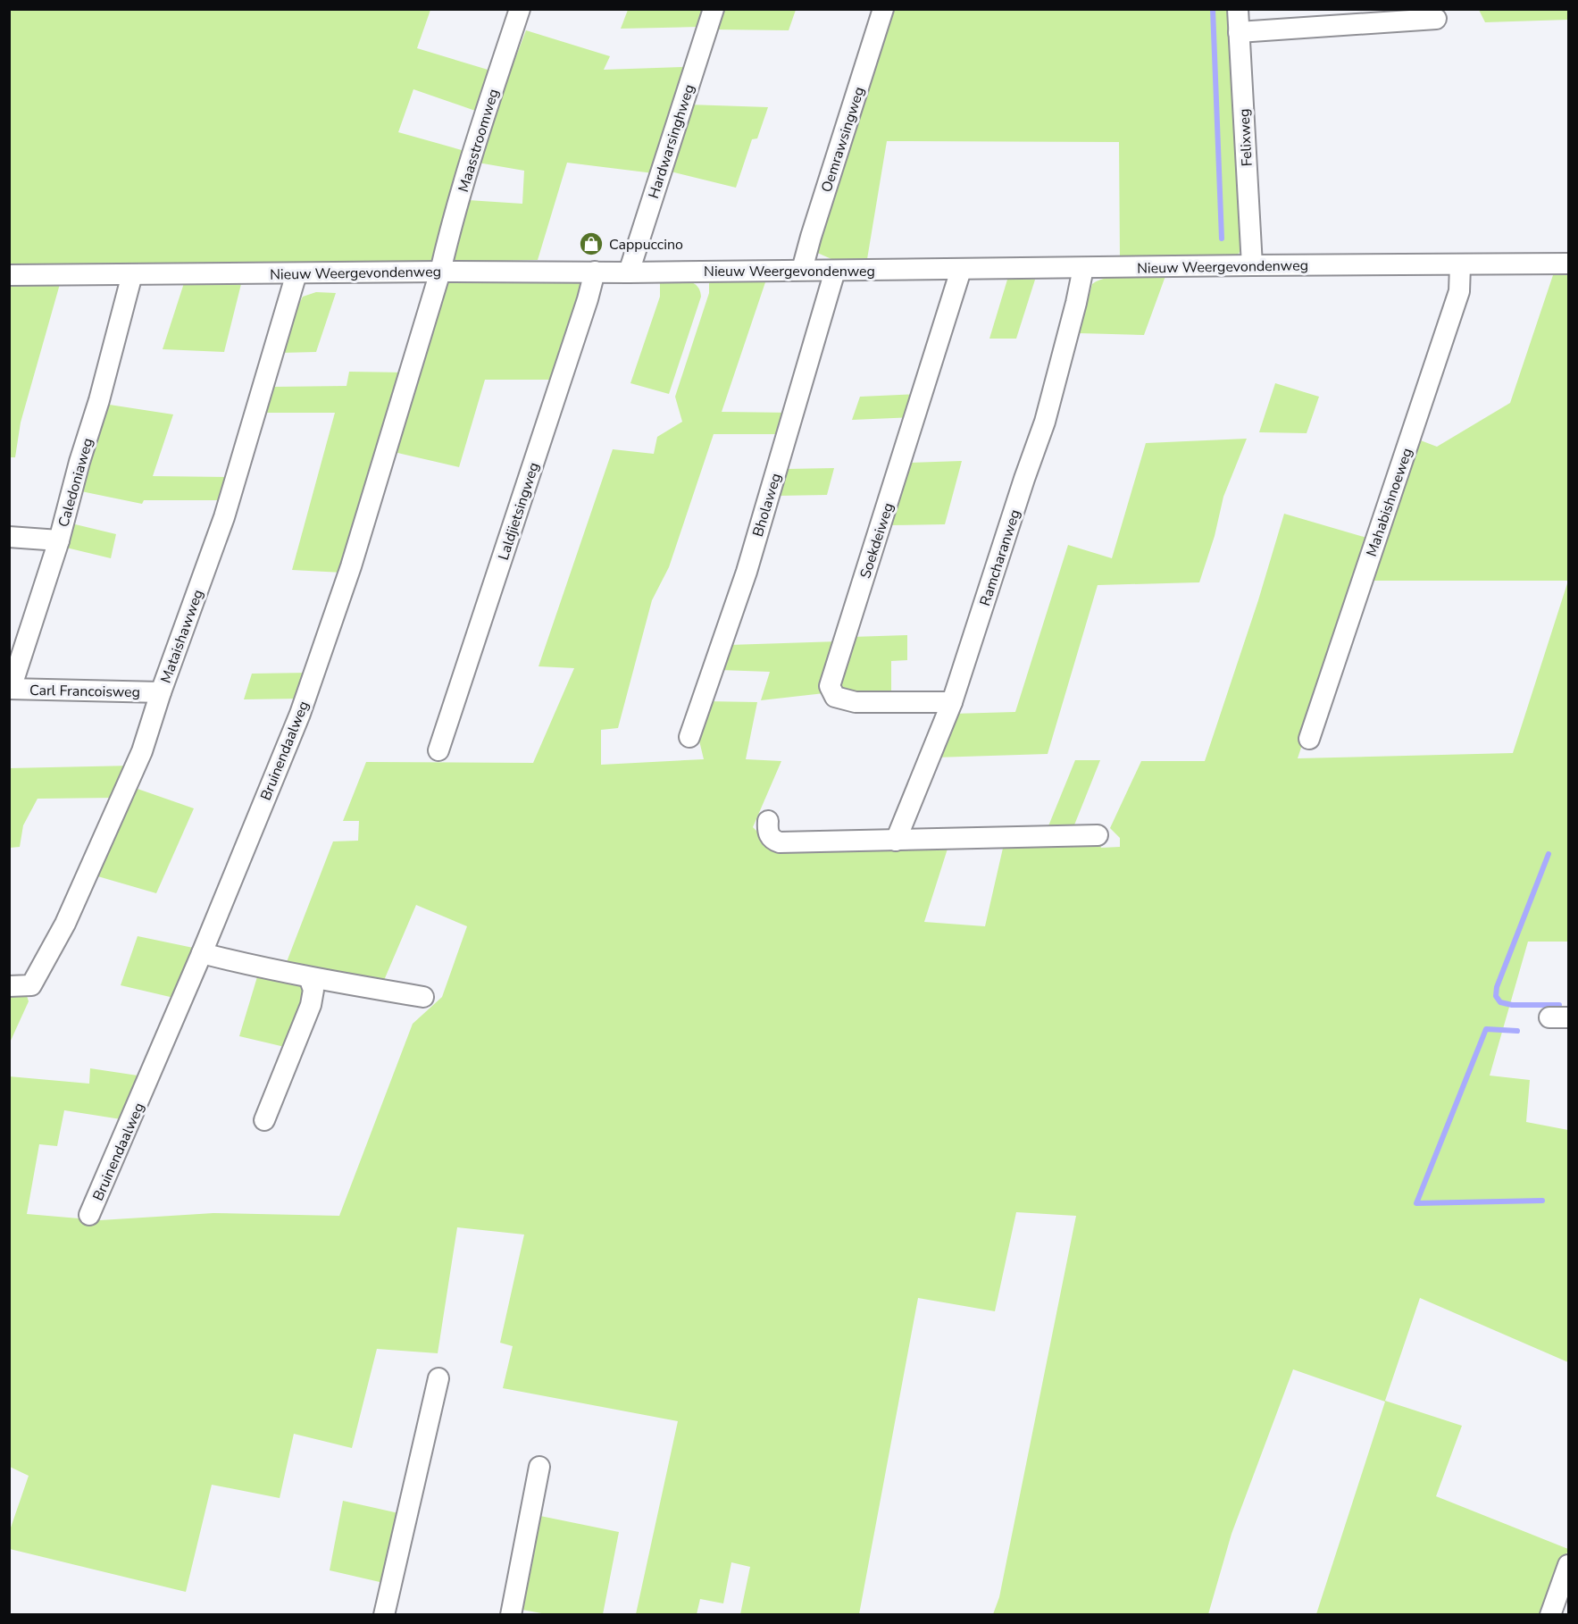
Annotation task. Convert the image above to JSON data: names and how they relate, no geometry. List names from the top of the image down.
{
  "streets": {
    "street": [
      "Felixweg",
      "Oemrawsingweg",
      "Maasstroomweg",
      "Hardwarsinghweg",
      "Nieuw Weergevondenweg",
      "Caledoniaweg",
      "Mahabishnoeweg",
      "Bholaweg",
      "Laldjietsingweg",
      "Soekdeiweg",
      "Ramcharanweg",
      "Mataishawweg",
      "Carl Francoisweg",
      "Bruinendaalweg"
    ]
  },
  "crossings": [
    ["Felixweg", "Nieuw Weergevondenweg"],
    ["Oemrawsingweg", "Nieuw Weergevondenweg"],
    ["Maasstroomweg", "Nieuw Weergevondenweg"],
    ["Maasstroomweg", "Bruinendaalweg"],
    ["Hardwarsinghweg", "Nieuw Weergevondenweg"],
    ["Nieuw Weergevondenweg", "Caledoniaweg"],
    ["Nieuw Weergevondenweg", "Mahabishnoeweg"],
    ["Nieuw Weergevondenweg", "Bholaweg"],
    ["Nieuw Weergevondenweg", "Laldjietsingweg"],
    ["Nieuw Weergevondenweg", "Soekdeiweg"],
    ["Nieuw Weergevondenweg", "Ramcharanweg"],
    ["Nieuw Weergevondenweg", "Mataishawweg"],
    ["Nieuw Weergevondenweg", "Bruinendaalweg"],
    ["Caledoniaweg", "Carl Francoisweg"],
    ["Soekdeiweg", "Ramcharanweg"],
    ["Mataishawweg", "Carl Francoisweg"]
  ],
  "places": {
    "shop": ["Cappuccino"]
  }
}
